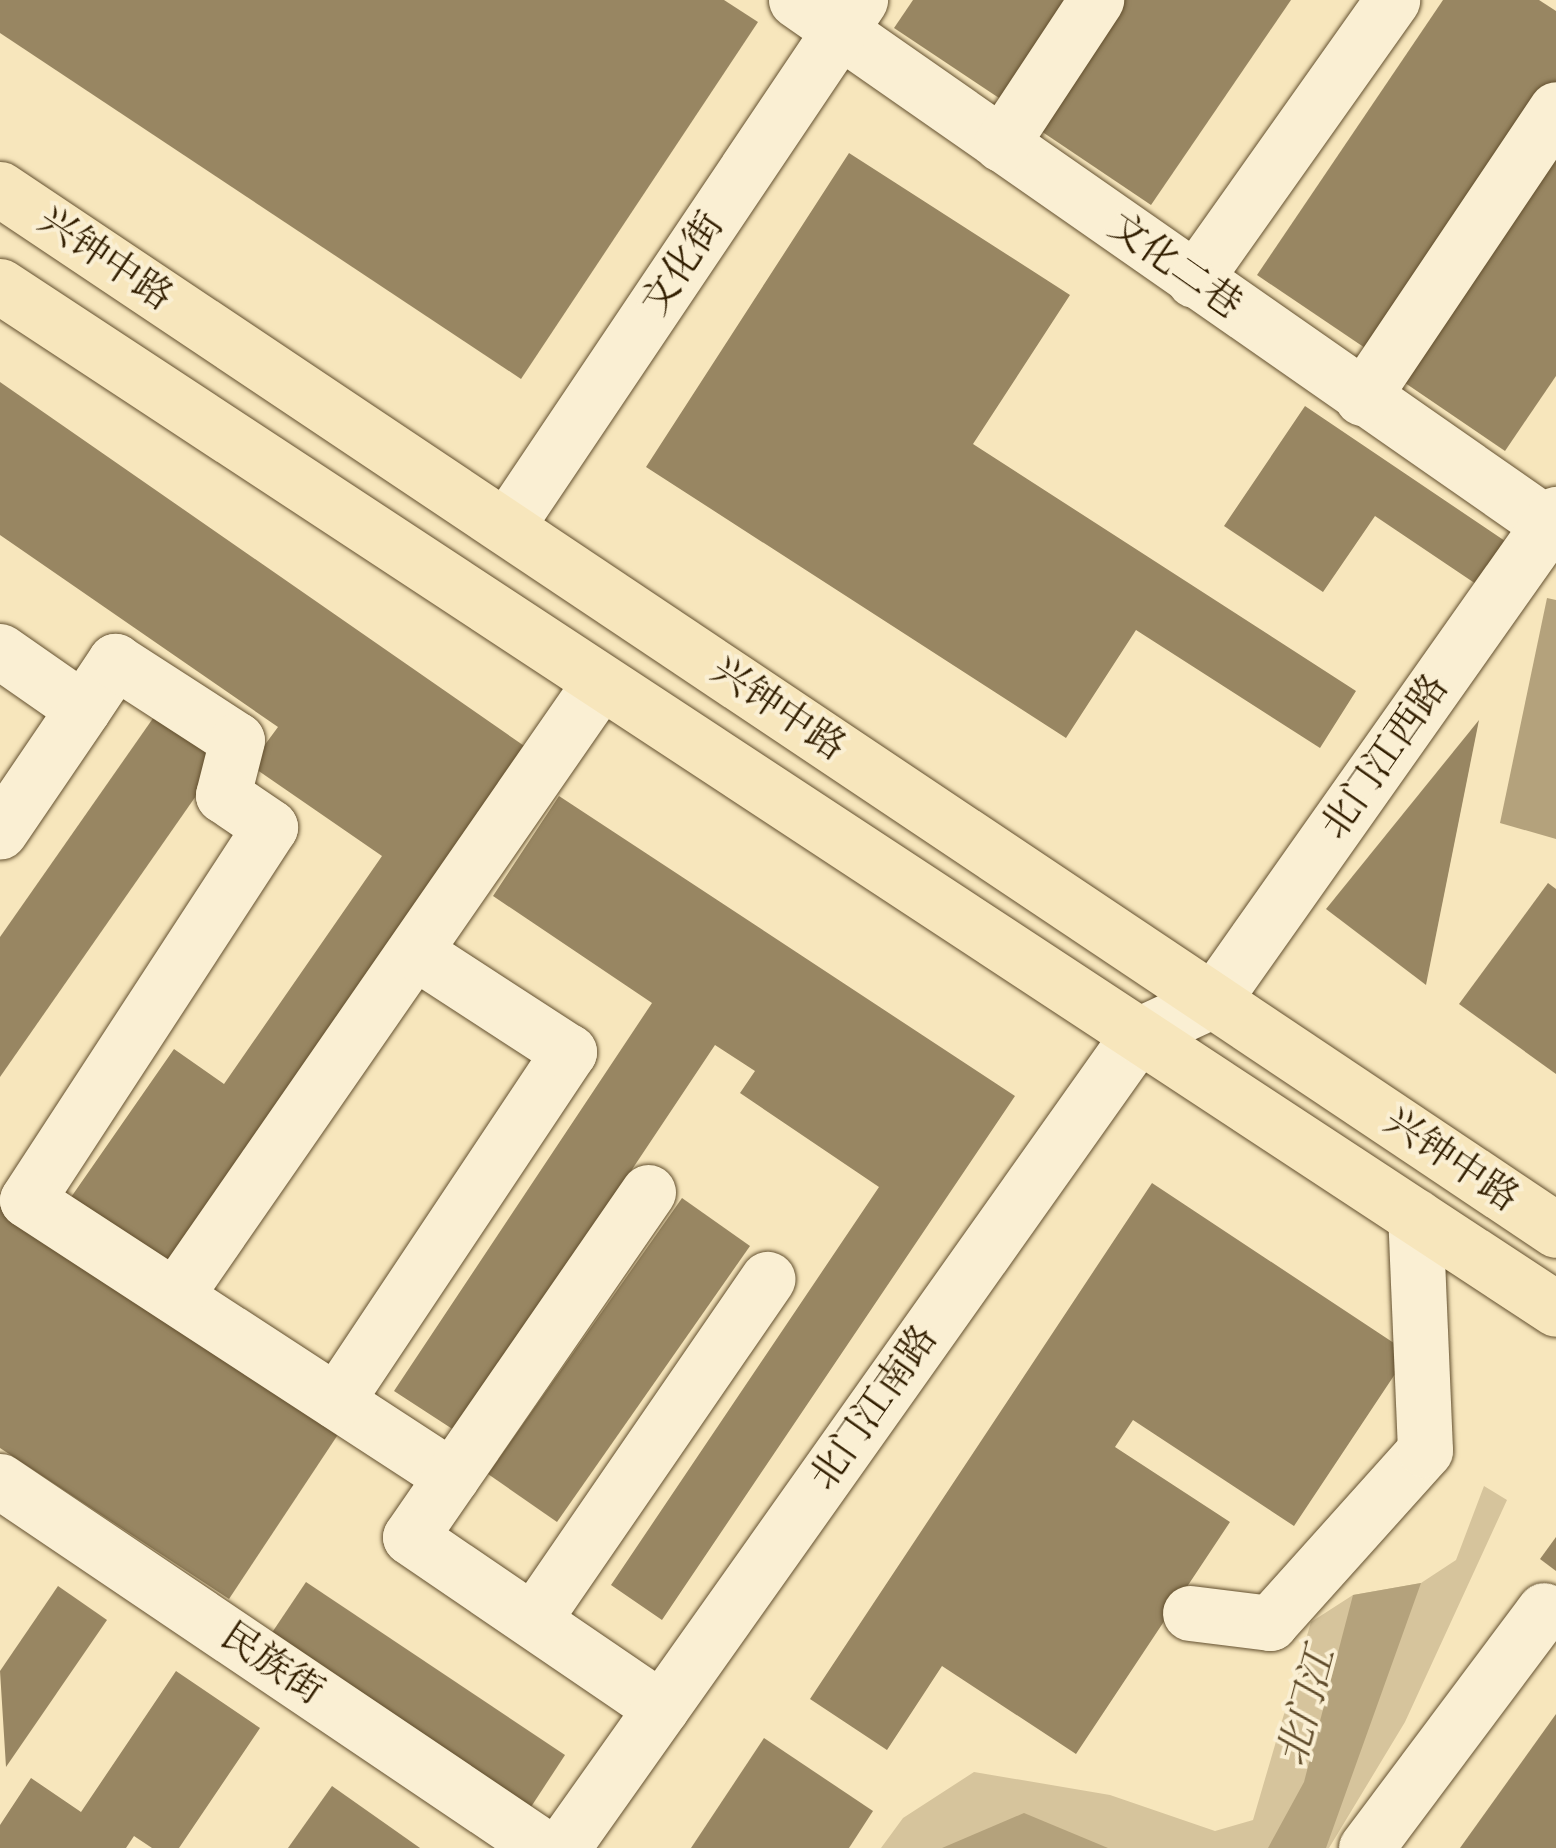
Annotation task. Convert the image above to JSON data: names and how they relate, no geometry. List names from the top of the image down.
{
  "streets": {
    "main road": ["兴钟中路"],
    "street": [
      "文化街",
      "文化二巷",
      "北门江西路",
      "北门江南路",
      "民族街"
    ]
  },
  "crossings": [
    ["兴钟中路", "文化街"],
    ["兴钟中路", "北门江西路"],
    ["兴钟中路", "北门江南路"],
    ["文化街", "文化二巷"],
    ["文化二巷", "北门江西路"]
  ],
  "water": ["北门江"]
}
